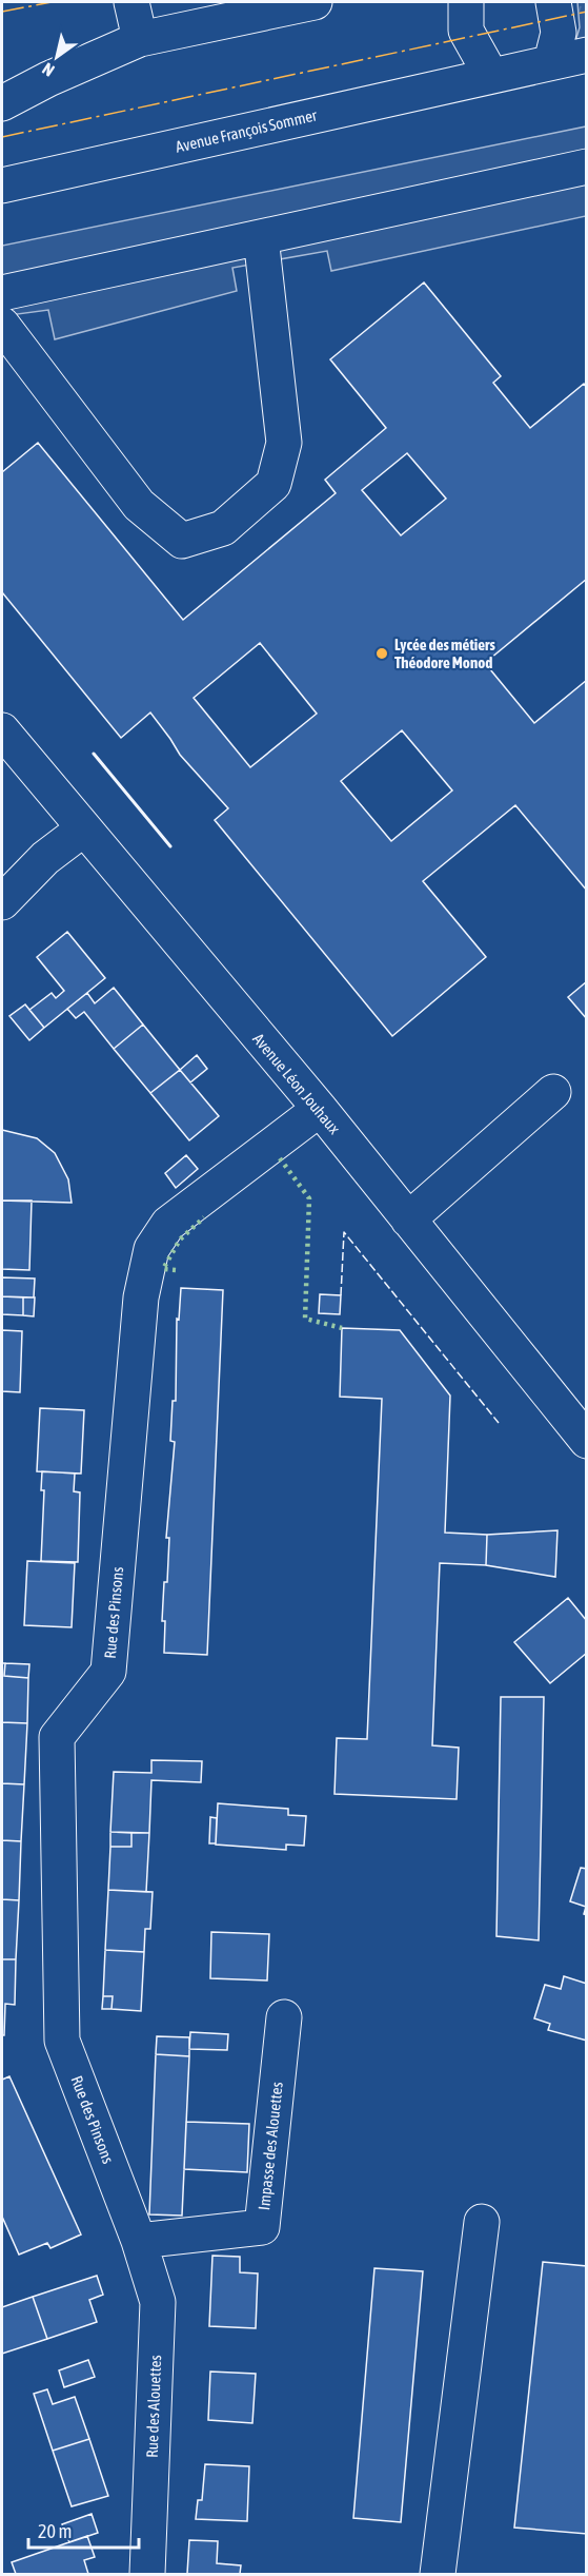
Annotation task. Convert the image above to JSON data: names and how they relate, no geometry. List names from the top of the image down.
{
  "streets": {
    "street": [
      "Avenue François Sommer",
      "Avenue Léon Jouhaux",
      "Rue des Pinsons",
      "Impasse des Alouettes",
      "Rue des Alouettes"
    ]
  },
  "crossings": [
    ["Avenue Léon Jouhaux", "Rue des Pinsons"],
    ["Rue des Pinsons", "Impasse des Alouettes"],
    ["Rue des Pinsons", "Rue des Alouettes"],
    ["Impasse des Alouettes", "Rue des Alouettes"]
  ],
  "places": ["Lycée des métiers Théodore Monod"],
  "scale_bar": "20 m",
  "north": "bottom left"
}
